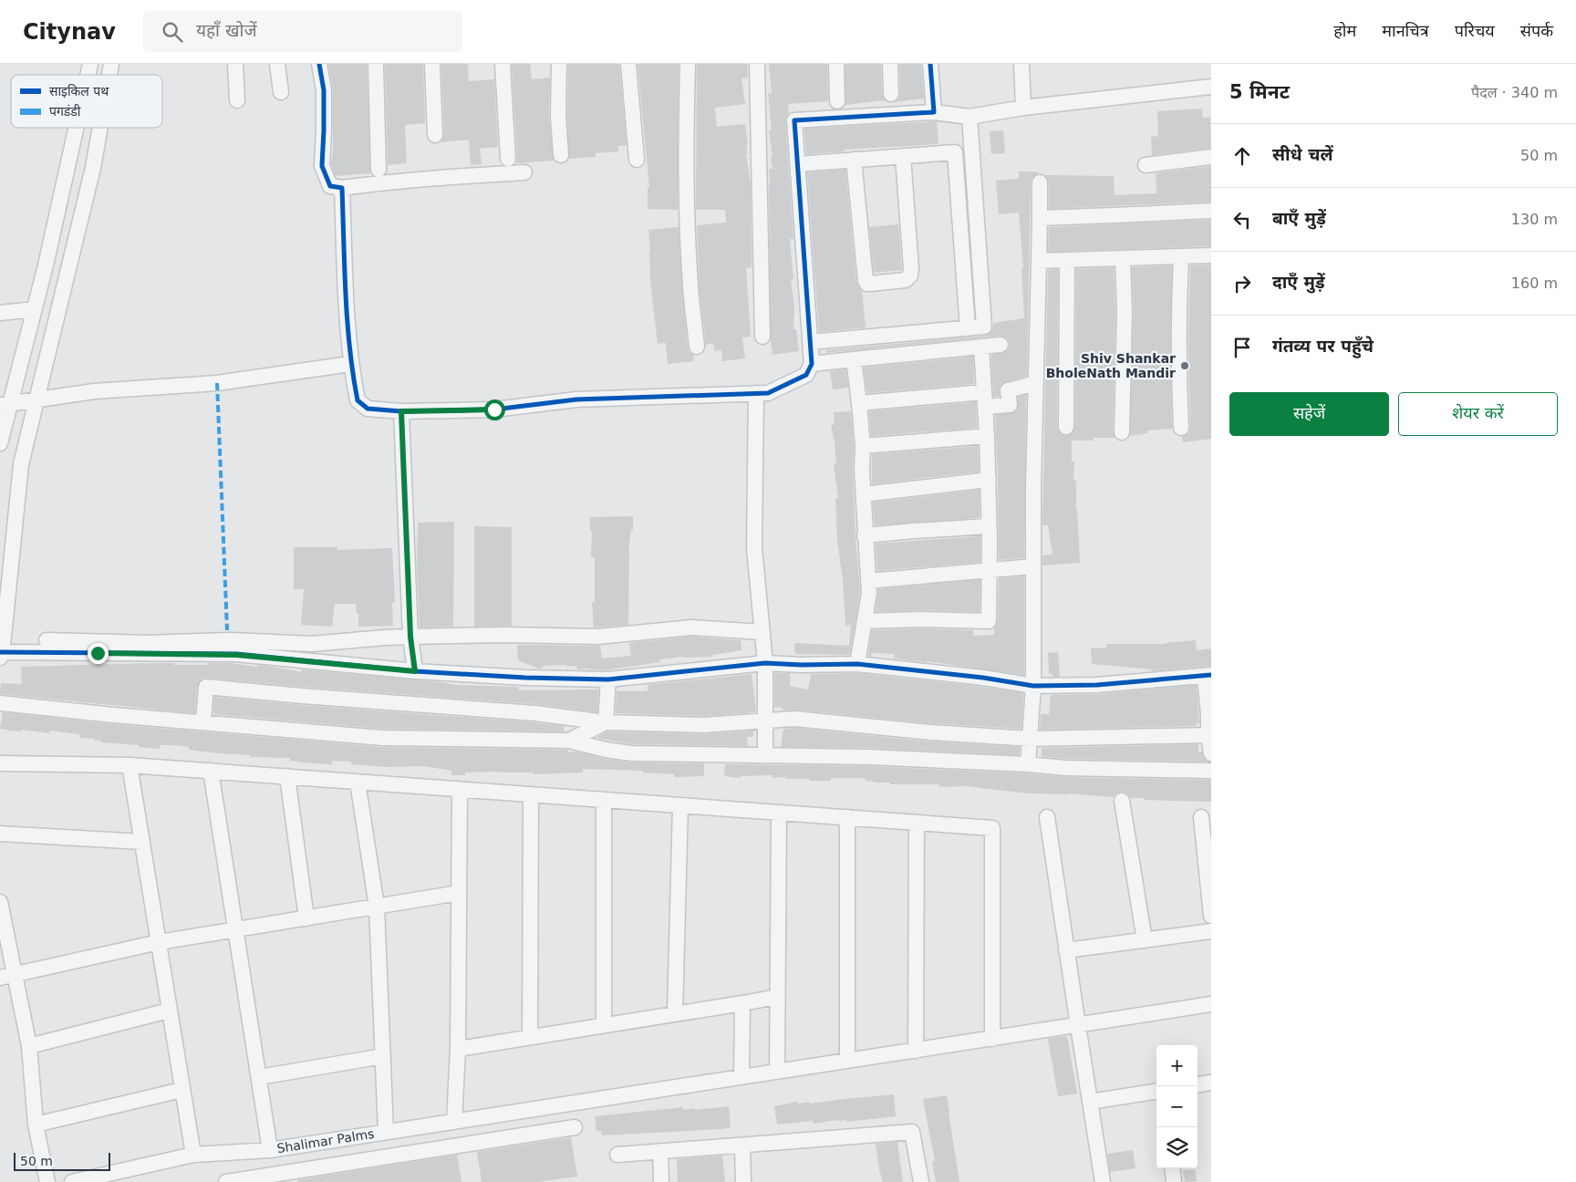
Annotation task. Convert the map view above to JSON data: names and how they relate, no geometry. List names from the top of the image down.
{
  "streets": {
    "street": ["Shalimar Palms"]
  },
  "places": ["Shiv Shankar BholeNath Mandir"],
  "legend": ["साइकिल पथ", "पगडंडी"],
  "scale_bar": "50 m",
  "page": {
    "header": "Citynav",
    "search": "यहाँ खोजें",
    "nav": [
      "होम",
      "मानचित्र",
      "परिचय",
      "संपर्क"
    ],
    "heading": ["5 मिनट", "पैदल · 340 m"],
    "list": [
      ["सीधे चलें", "50 m"],
      ["बाएँ मुड़ें", "130 m"],
      ["दाएँ मुड़ें", "160 m"],
      "गंतव्य पर पहुँचे"
    ],
    "buttons": ["सहेजें", "शेयर करें"],
    "map_buttons": ["+", "−"],
    "scale": "50 m"
  }
}
